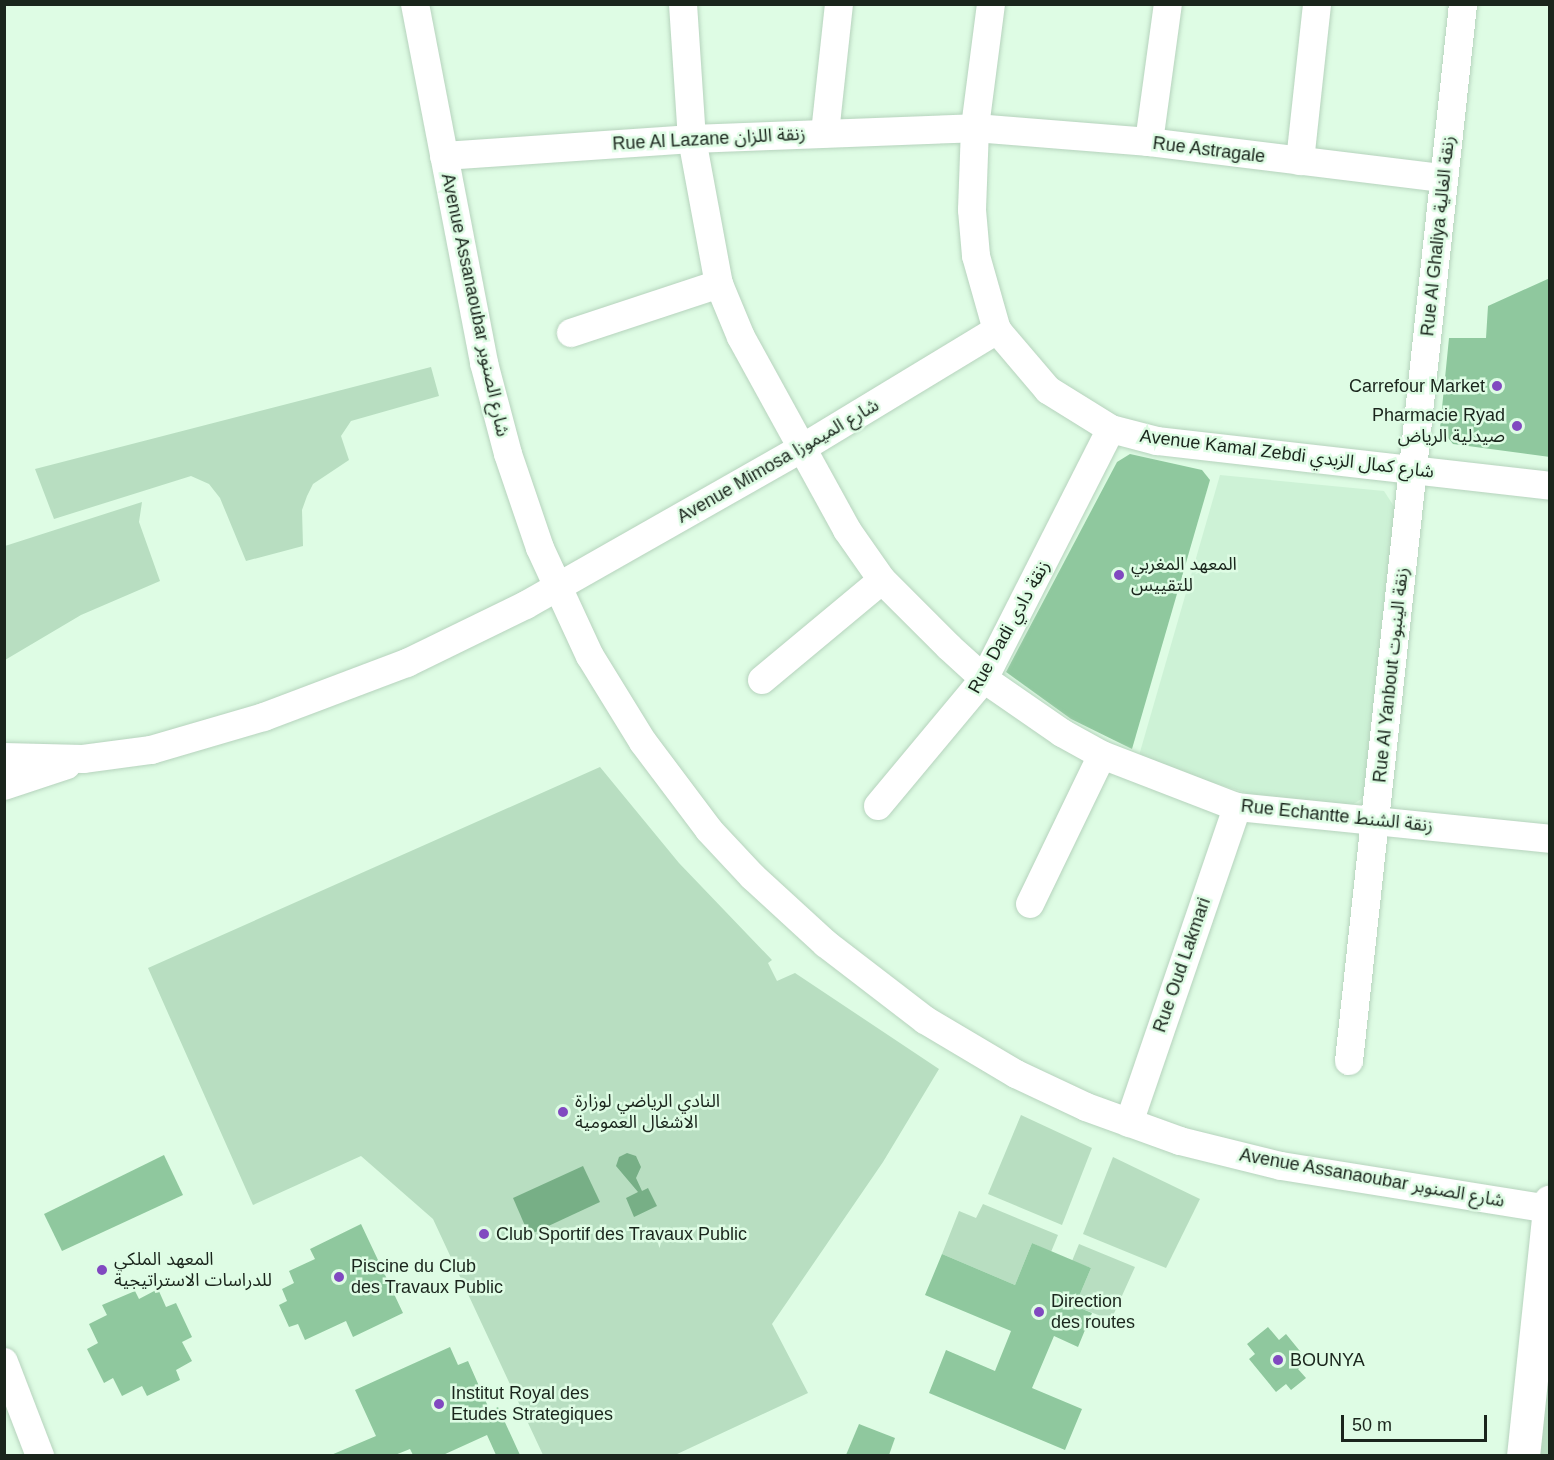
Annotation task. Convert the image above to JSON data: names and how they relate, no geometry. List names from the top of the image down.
{
  "streets": {
    "street": [
      "Rue Al Lazane زنقة اللزان",
      "Rue Astragale",
      "Rue Al Ghaliya زنقة الغالية",
      "Avenue Assanaoubar شارع الصنوبر",
      "Avenue Kamal Zebdi شارع كمال الزبدي",
      "Avenue Mimosa شارع الميموزا",
      "Rue Dadi زنقة دادي",
      "Rue Al Yanbout زنقة الينبوت",
      "Rue Echantte زنقة الشنط",
      "Rue Oud Lakmari"
    ]
  },
  "crossings": [
    ["Rue Al Lazane زنقة اللزان", "Rue Astragale"],
    ["Rue Al Lazane زنقة اللزان", "Avenue Assanaoubar شارع الصنوبر"],
    ["Rue Al Lazane زنقة اللزان", "Avenue Kamal Zebdi شارع كمال الزبدي"],
    ["Rue Al Lazane زنقة اللزان", "Rue Echantte زنقة الشنط"],
    ["Rue Astragale", "Rue Al Ghaliya زنقة الغالية"],
    ["Rue Astragale", "Avenue Kamal Zebdi شارع كمال الزبدي"],
    ["Rue Al Ghaliya زنقة الغالية", "Avenue Kamal Zebdi شارع كمال الزبدي"],
    ["Rue Al Ghaliya زنقة الغالية", "Rue Al Yanbout زنقة الينبوت"],
    ["Avenue Assanaoubar شارع الصنوبر", "Avenue Mimosa شارع الميموزا"],
    ["Avenue Assanaoubar شارع الصنوبر", "Rue Oud Lakmari"],
    ["Avenue Kamal Zebdi شارع كمال الزبدي", "Avenue Mimosa شارع الميموزا"],
    ["Avenue Kamal Zebdi شارع كمال الزبدي", "Rue Dadi زنقة دادي"],
    ["Avenue Kamal Zebdi شارع كمال الزبدي", "Rue Al Yanbout زنقة الينبوت"],
    ["Avenue Mimosa شارع الميموزا", "Rue Echantte زنقة الشنط"],
    ["Rue Dadi زنقة دادي", "Rue Echantte زنقة الشنط"],
    ["Rue Al Yanbout زنقة الينبوت", "Rue Echantte زنقة الشنط"],
    ["Rue Echantte زنقة الشنط", "Rue Oud Lakmari"]
  ],
  "places": [
    "Carrefour Market",
    "Pharmacie Ryad صيدلية الرياض",
    "المعهد المغربي للتقييس",
    "النادي الرياضي لوزارة الاشغال العمومية",
    "Club Sportif des Travaux Public",
    "المعهد الملكي للدراسات الاستراتيجية",
    "Piscine du Club des Travaux Public",
    "Direction des routes",
    "BOUNYA",
    "Institut Royal des Etudes Strategiques"
  ],
  "scale_bar": "50 m"
}
